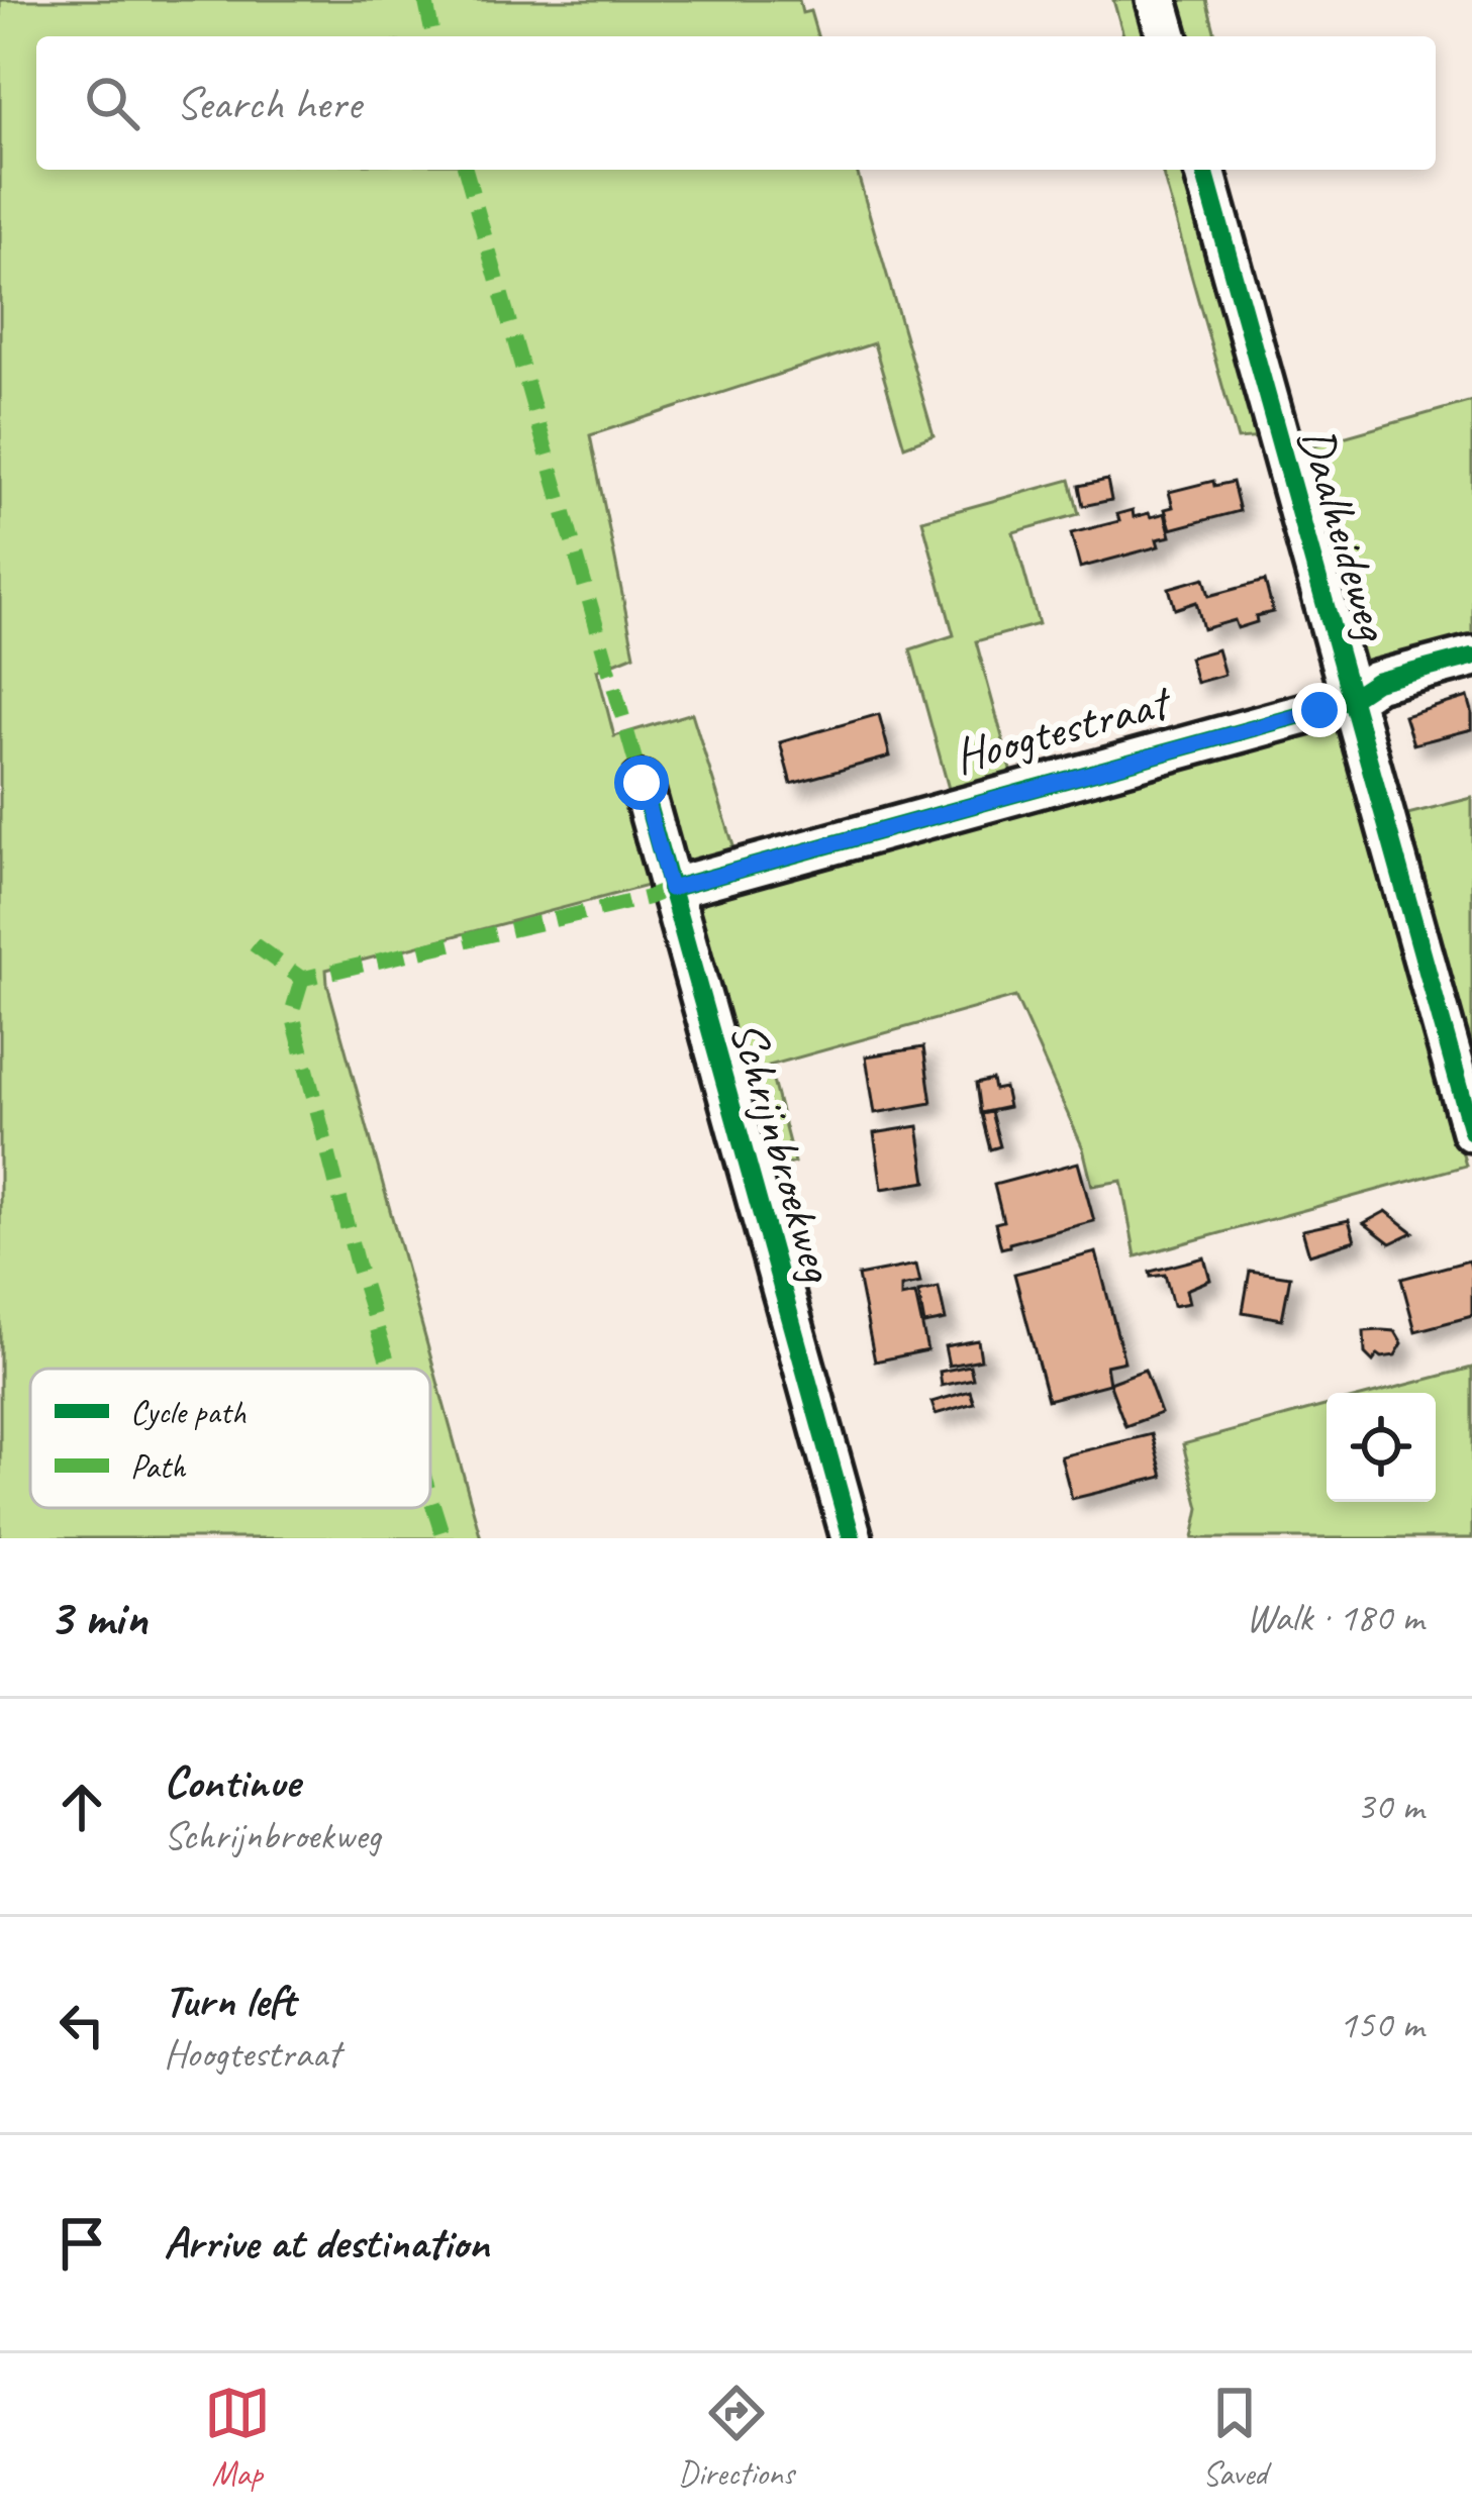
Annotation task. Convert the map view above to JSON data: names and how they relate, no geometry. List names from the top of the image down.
{
  "streets": {
    "street": ["Daalheideweg", "Hoogtestraat", "Schrijnbroekweg"]
  },
  "crossings": [
    ["Daalheideweg", "Hoogtestraat"],
    ["Hoogtestraat", "Schrijnbroekweg"]
  ],
  "legend": ["Cycle path", "Path"],
  "page": {
    "search": "Search here",
    "heading": ["3 min", "Walk · 180 m"],
    "list": [
      ["Continue", "Schrijnbroekweg", "30 m"],
      ["Turn left", "Hoogtestraat", "150 m"],
      "Arrive at destination"
    ],
    "nav": ["Map", "Directions", "Saved"]
  }
}
